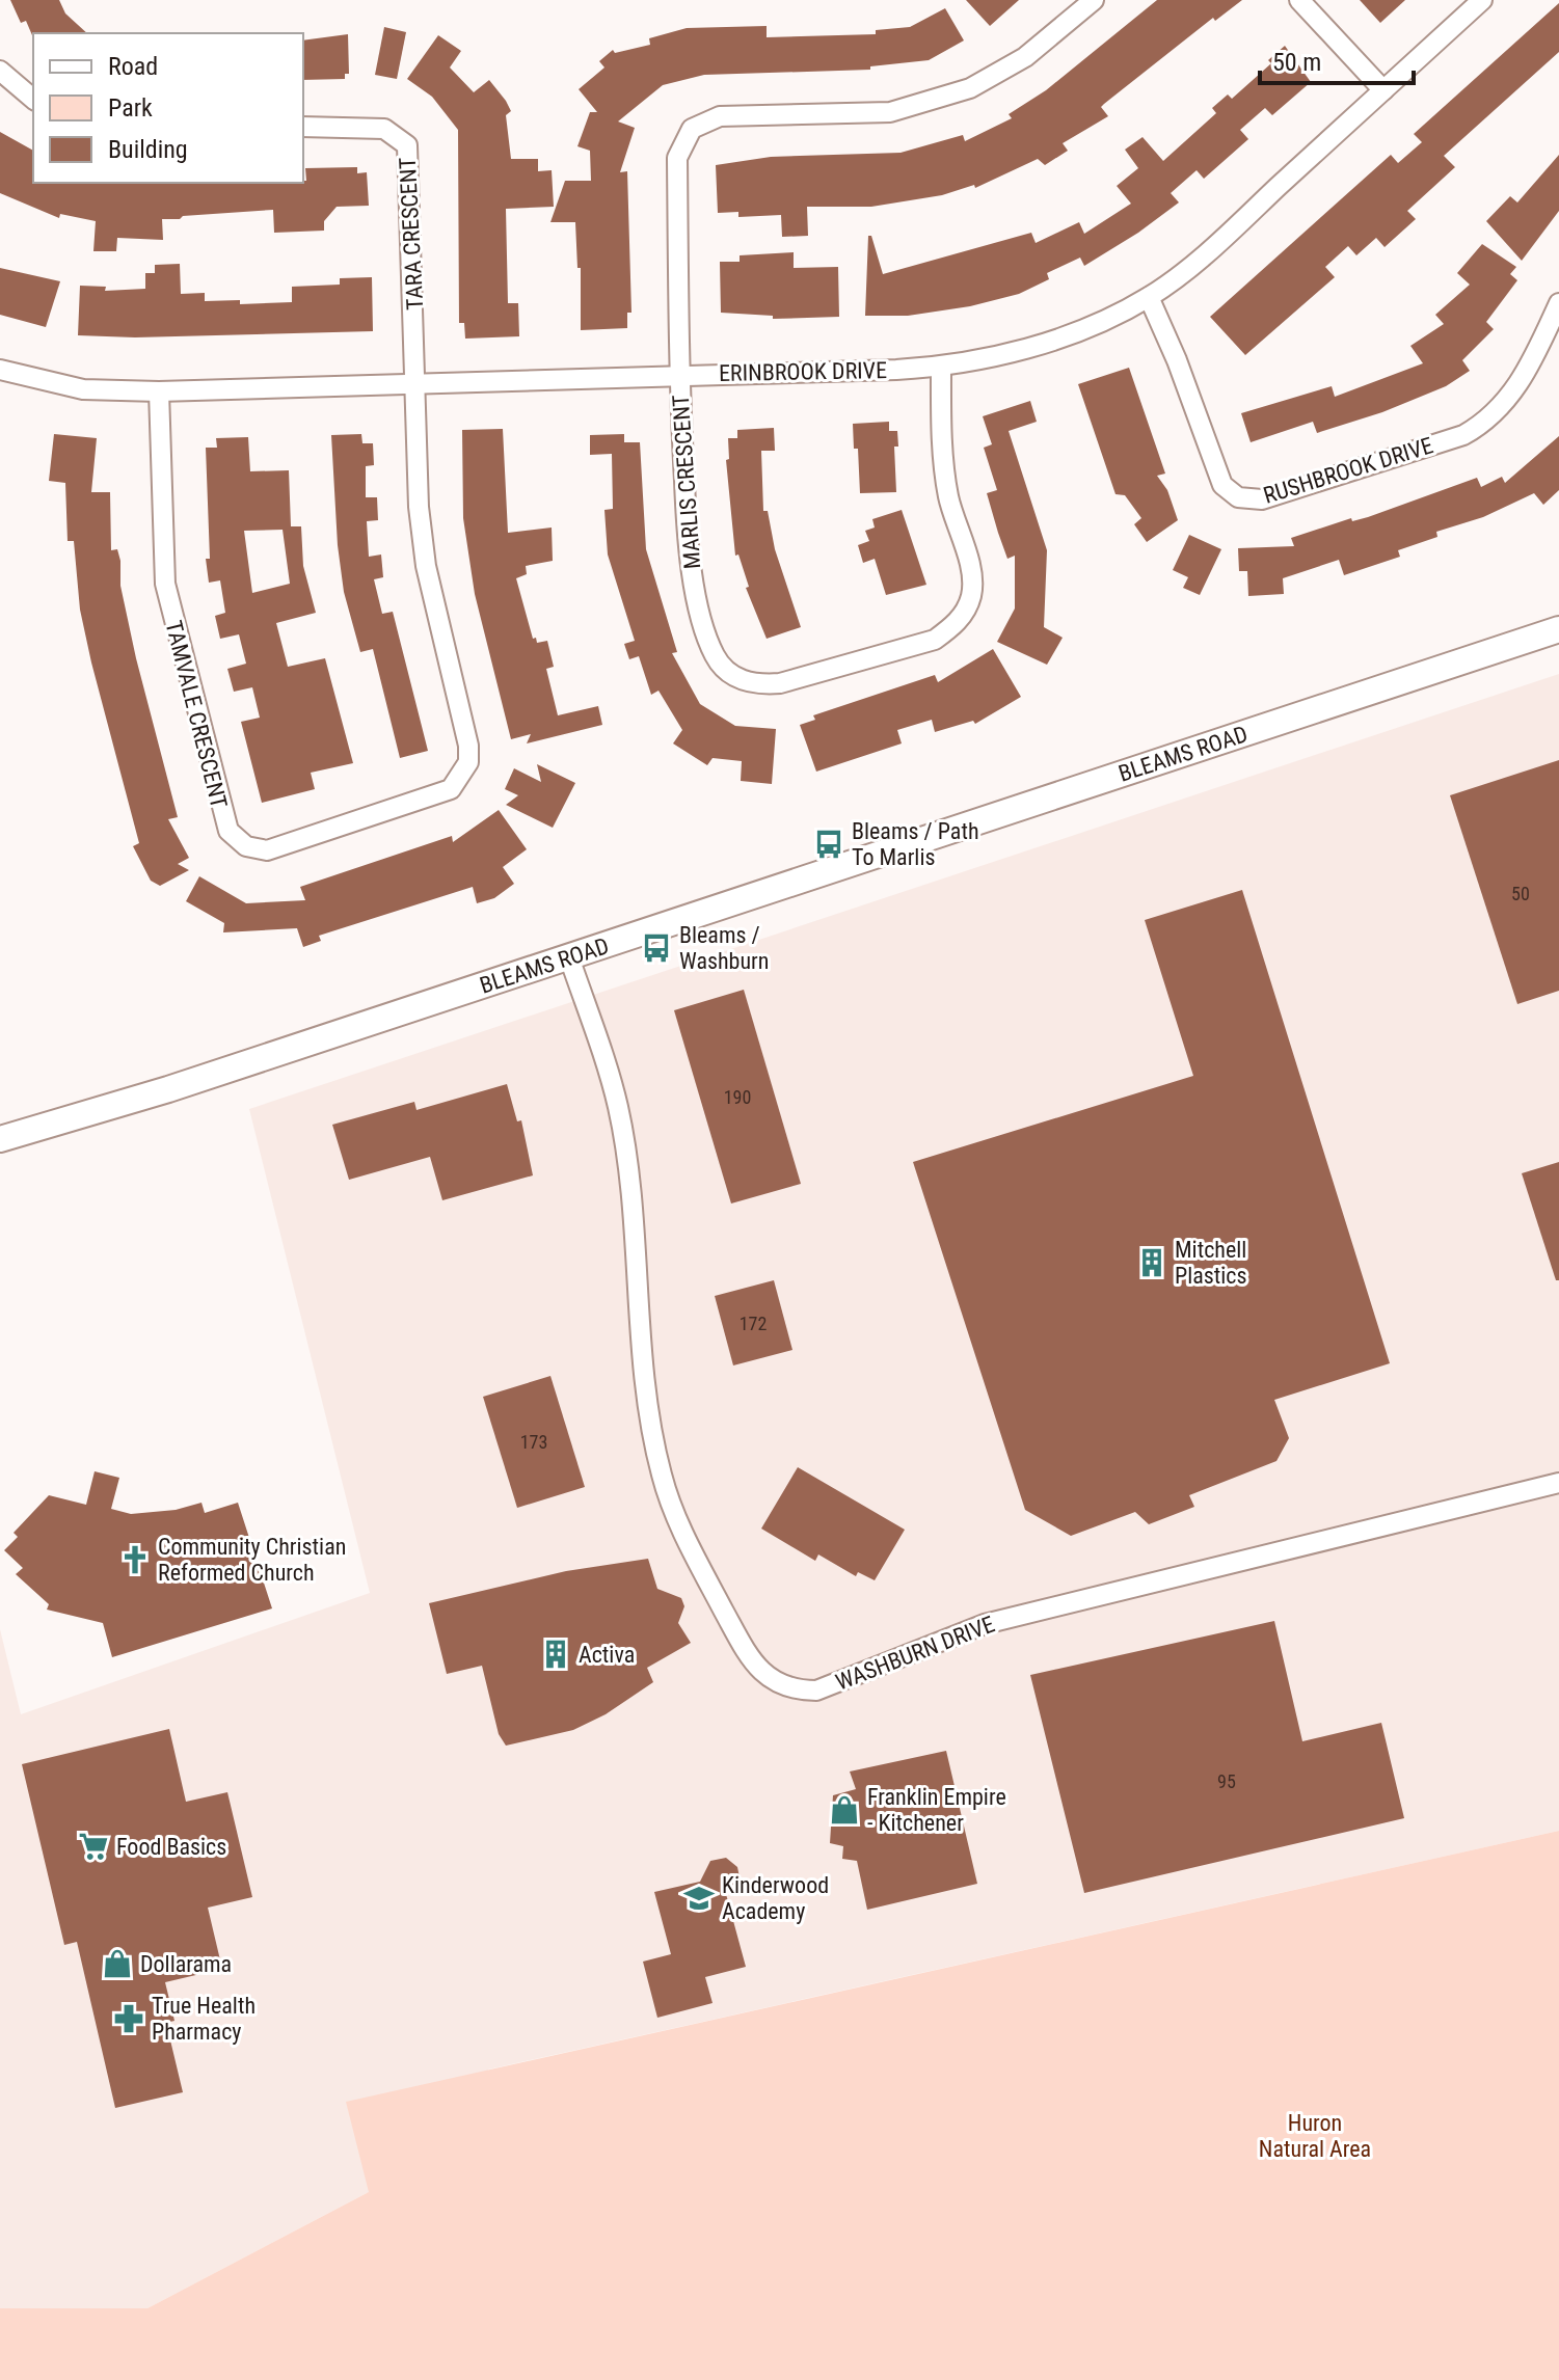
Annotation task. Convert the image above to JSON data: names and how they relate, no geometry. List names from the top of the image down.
{
  "streets": {
    "main road": ["BLEAMS ROAD"],
    "street": [
      "TARA CRESCENT",
      "ERINBROOK DRIVE",
      "RUSHBROOK DRIVE",
      "MARLIS CRESCENT",
      "TAMVALE CRESCENT",
      "WASHBURN DRIVE"
    ]
  },
  "crossings": [
    ["TARA CRESCENT", "ERINBROOK DRIVE"],
    ["TARA CRESCENT", "TAMVALE CRESCENT"],
    ["ERINBROOK DRIVE", "RUSHBROOK DRIVE"],
    ["ERINBROOK DRIVE", "MARLIS CRESCENT"],
    ["ERINBROOK DRIVE", "TAMVALE CRESCENT"],
    ["BLEAMS ROAD", "WASHBURN DRIVE"]
  ],
  "parks": ["Huron Natural Area"],
  "places": {
    "bus stop": ["Bleams / Path To Marlis", "Bleams / Washburn"],
    "building": ["Mitchell Plastics", "Activa"],
    "church": ["Community Christian Reformed Church"],
    "shop": ["Franklin Empire - Kitchener", "Dollarama"],
    "supermarket": ["Food Basics"],
    "school or university": ["Kinderwood Academy"],
    "pharmacy": ["True Health Pharmacy"]
  },
  "house_numbers": [
    "50",
    "190",
    "172",
    "173",
    "95"
  ],
  "legend": ["Road", "Park", "Building"],
  "scale_bar": "50 m"
}
